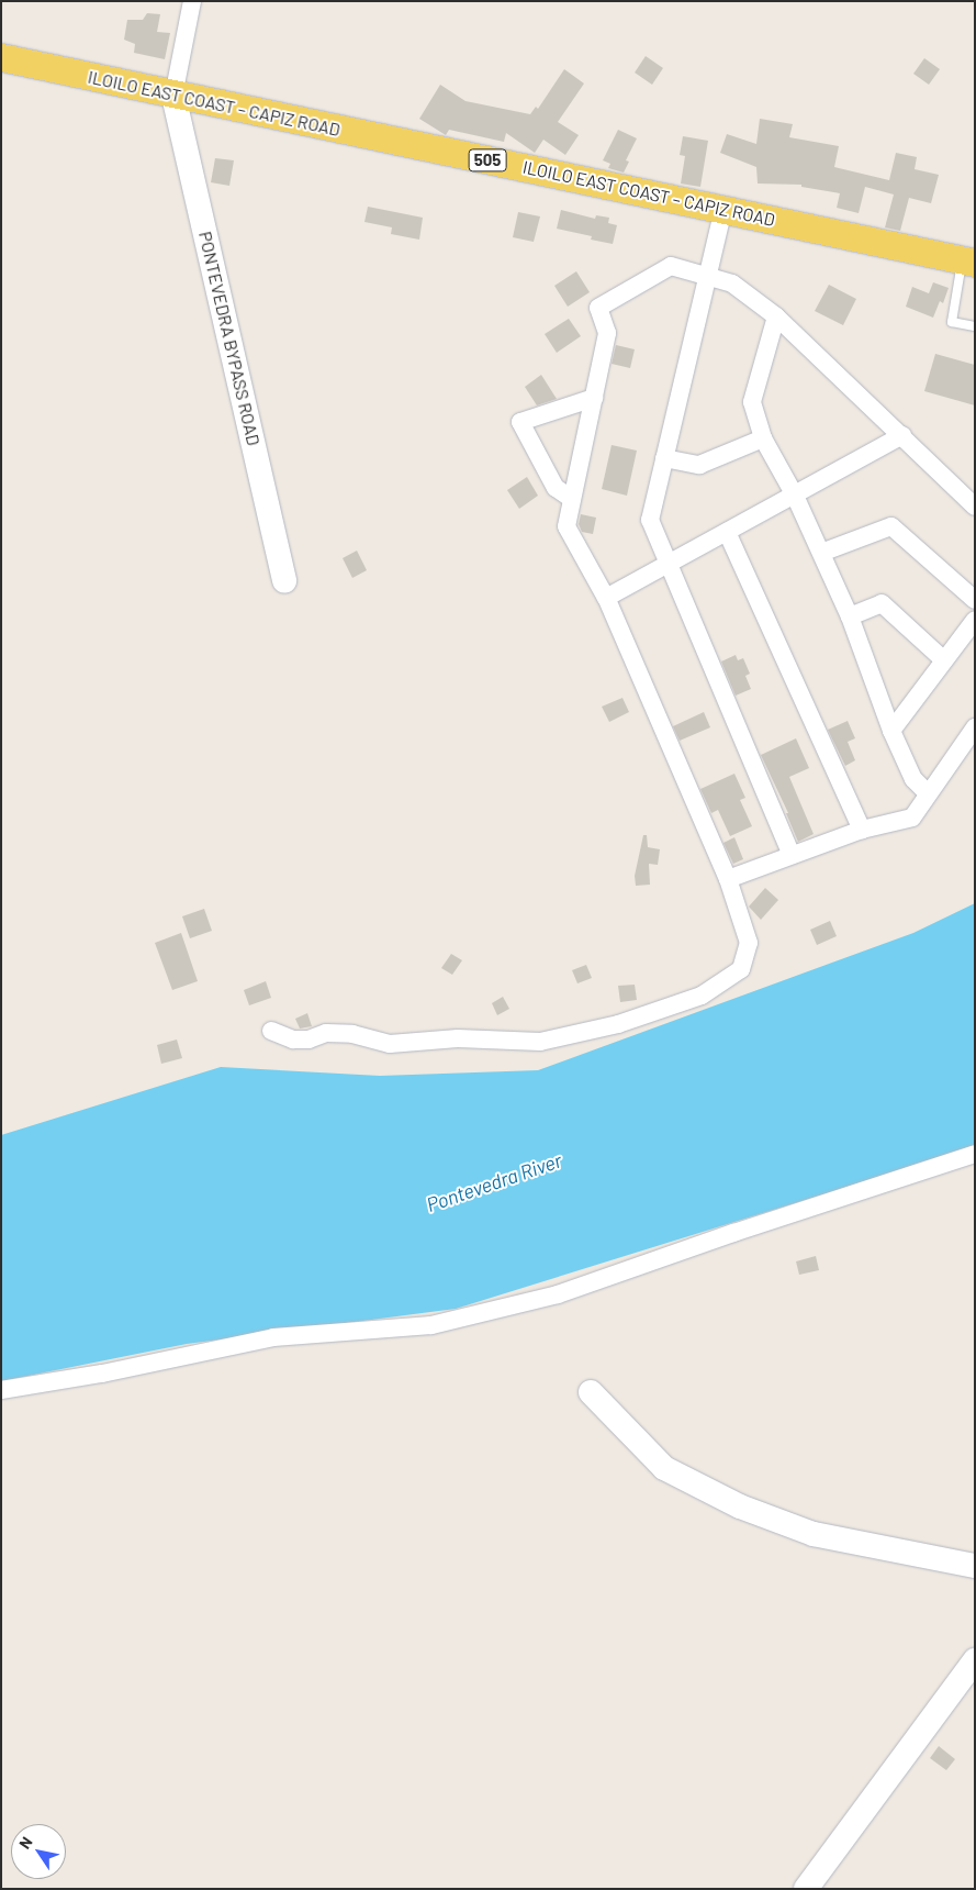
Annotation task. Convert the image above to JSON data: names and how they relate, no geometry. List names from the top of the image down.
{
  "streets": {
    "main road": ["ILOILO EAST COAST – CAPIZ ROAD", "505", "PONTEVEDRA BYPASS ROAD"]
  },
  "crossings": [
    ["ILOILO EAST COAST – CAPIZ ROAD", "PONTEVEDRA BYPASS ROAD"]
  ],
  "water": ["Pontevedra River"],
  "north": "top left"
}
